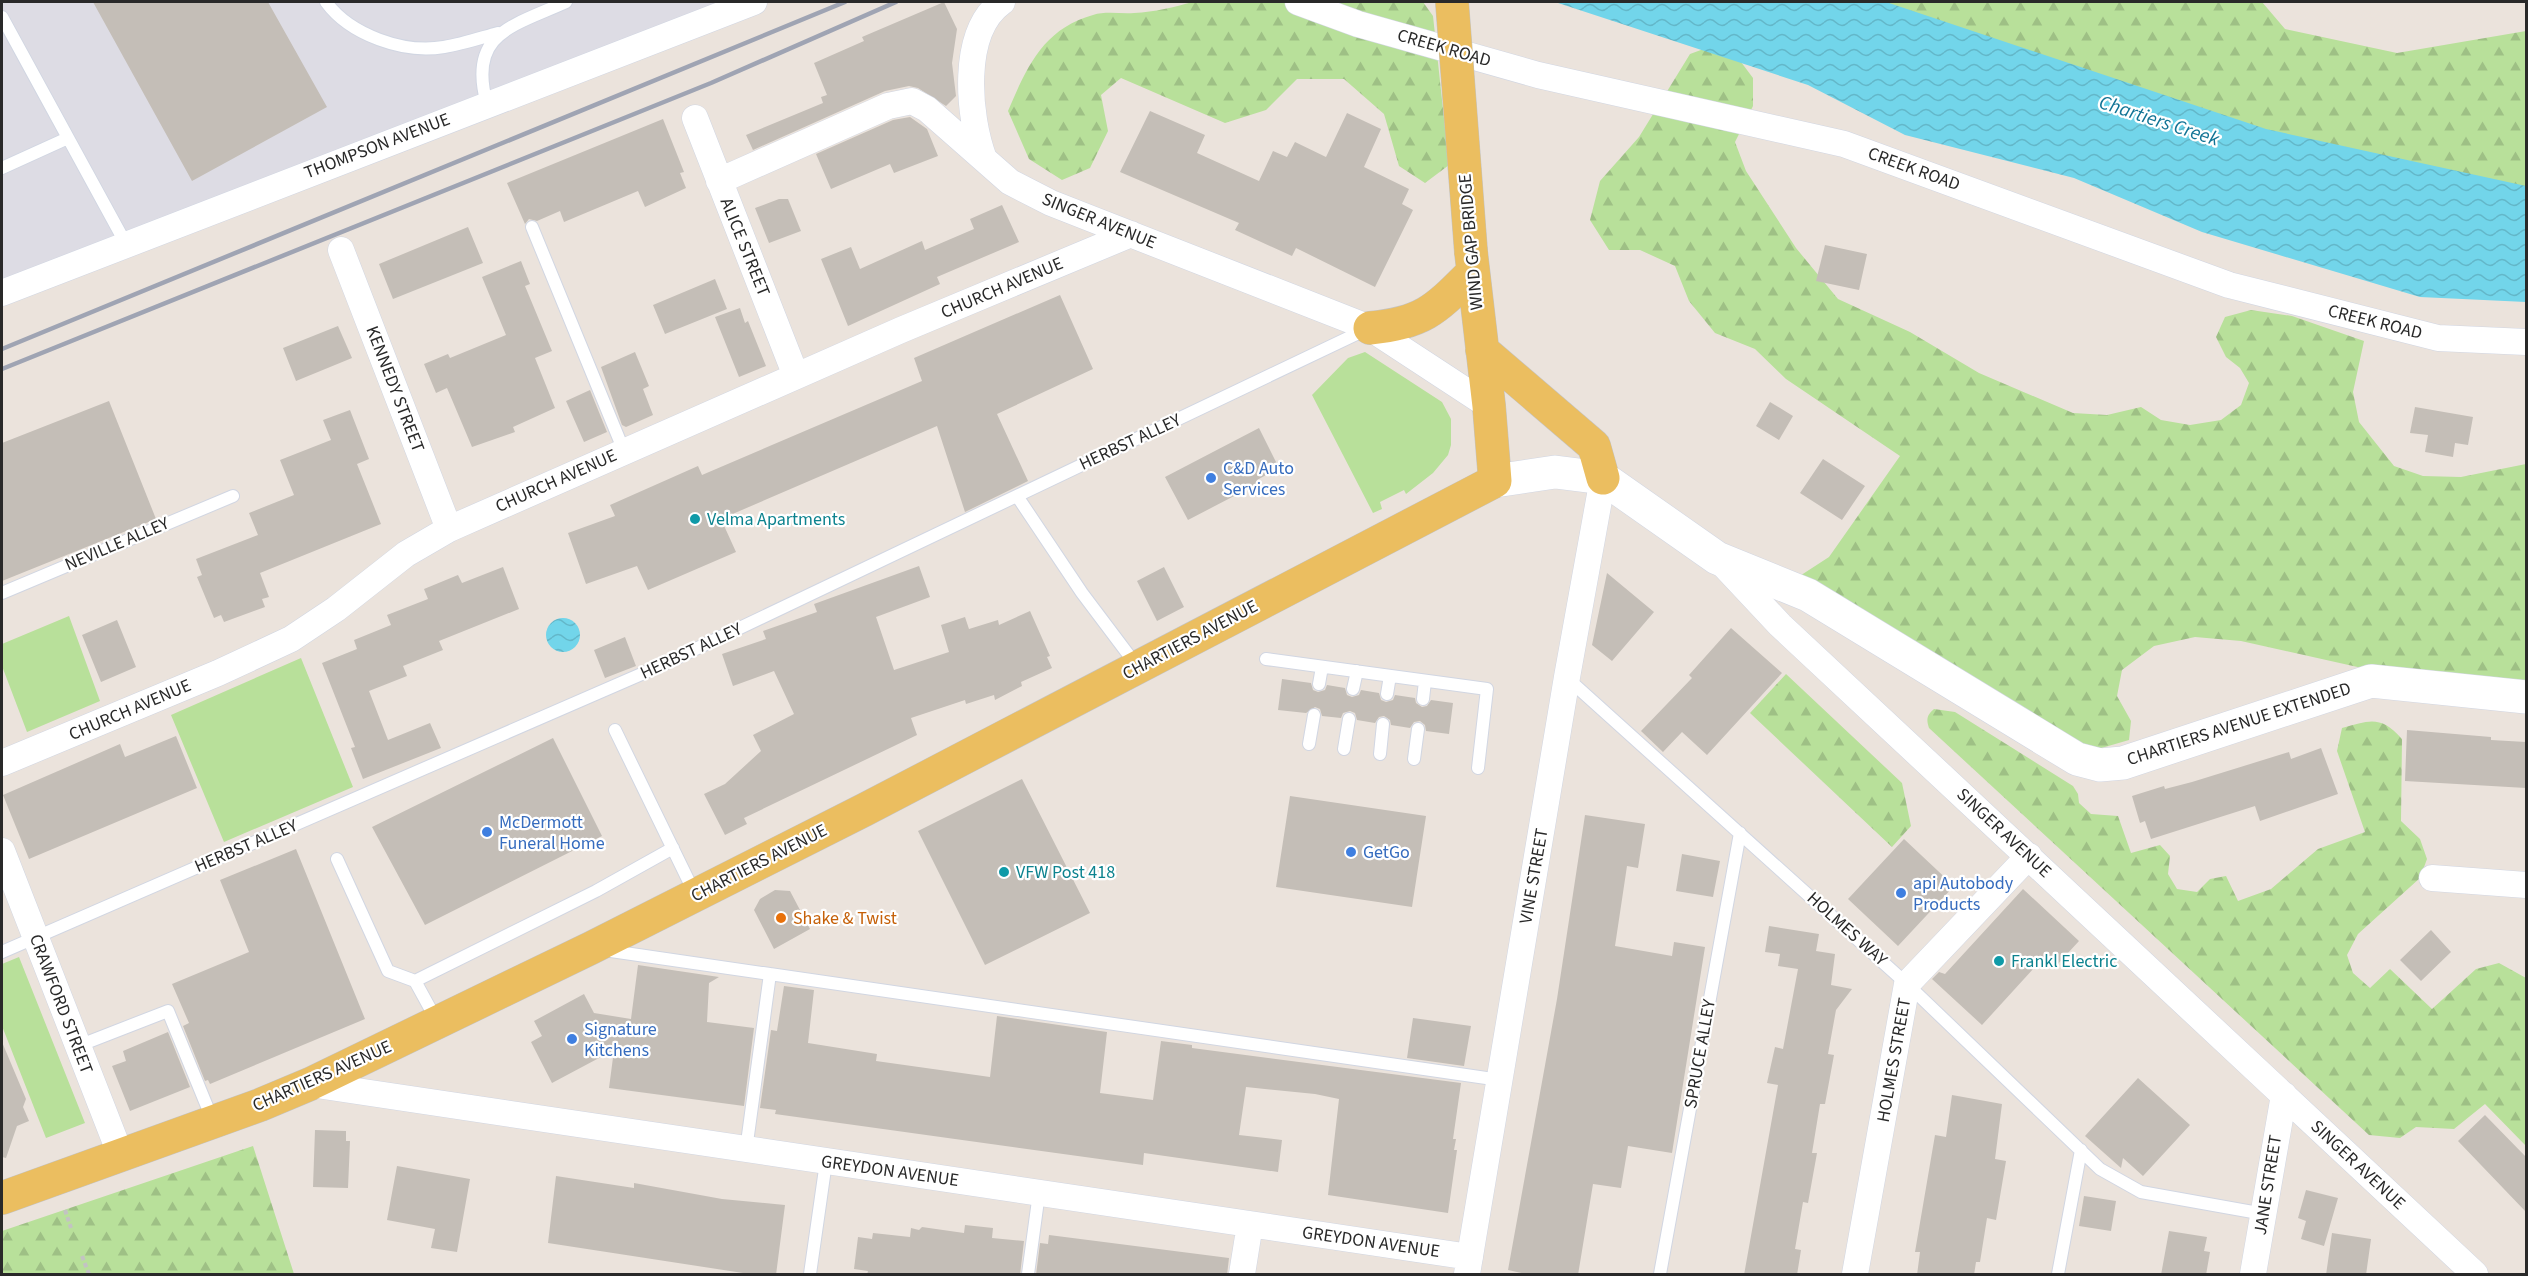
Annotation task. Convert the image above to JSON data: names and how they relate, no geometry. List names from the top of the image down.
{
  "streets": {
    "main road": ["WIND GAP BRIDGE", "CHARTIERS AVENUE"],
    "street": [
      "CREEK ROAD",
      "THOMPSON AVENUE",
      "SINGER AVENUE",
      "ALICE STREET",
      "CHURCH AVENUE",
      "KENNEDY STREET",
      "CHARTIERS AVENUE EXTENDED",
      "VINE STREET",
      "CRAWFORD STREET",
      "HOLMES STREET",
      "GREYDON AVENUE",
      "JANE STREET"
    ],
    "lane": [
      "HERBST ALLEY",
      "NEVILLE ALLEY",
      "HOLMES WAY",
      "SPRUCE ALLEY"
    ]
  },
  "crossings": [
    ["SINGER AVENUE", "WIND GAP BRIDGE"],
    ["SINGER AVENUE", "ALICE STREET"],
    ["SINGER AVENUE", "CHURCH AVENUE"],
    ["SINGER AVENUE", "HERBST ALLEY"],
    ["SINGER AVENUE", "CHARTIERS AVENUE"],
    ["SINGER AVENUE", "CHARTIERS AVENUE EXTENDED"],
    ["SINGER AVENUE", "VINE STREET"],
    ["SINGER AVENUE", "HOLMES STREET"],
    ["SINGER AVENUE", "JANE STREET"],
    ["WIND GAP BRIDGE", "CHARTIERS AVENUE"],
    ["ALICE STREET", "CHURCH AVENUE"],
    ["CHURCH AVENUE", "KENNEDY STREET"],
    ["HERBST ALLEY", "CRAWFORD STREET"],
    ["CHARTIERS AVENUE", "CRAWFORD STREET"],
    ["CHARTIERS AVENUE", "GREYDON AVENUE"],
    ["VINE STREET", "HOLMES WAY"],
    ["VINE STREET", "GREYDON AVENUE"],
    ["HOLMES WAY", "SPRUCE ALLEY"],
    ["HOLMES WAY", "HOLMES STREET"],
    ["HOLMES WAY", "JANE STREET"]
  ],
  "water": ["Chartiers Creek"],
  "places": [
    "C&D Auto Services",
    "Velma Apartments",
    "McDermott Funeral Home",
    "GetGo",
    "VFW Post 418",
    "api Autobody Products",
    "Shake & Twist",
    "Frankl Electric",
    "Signature Kitchens"
  ]
}
